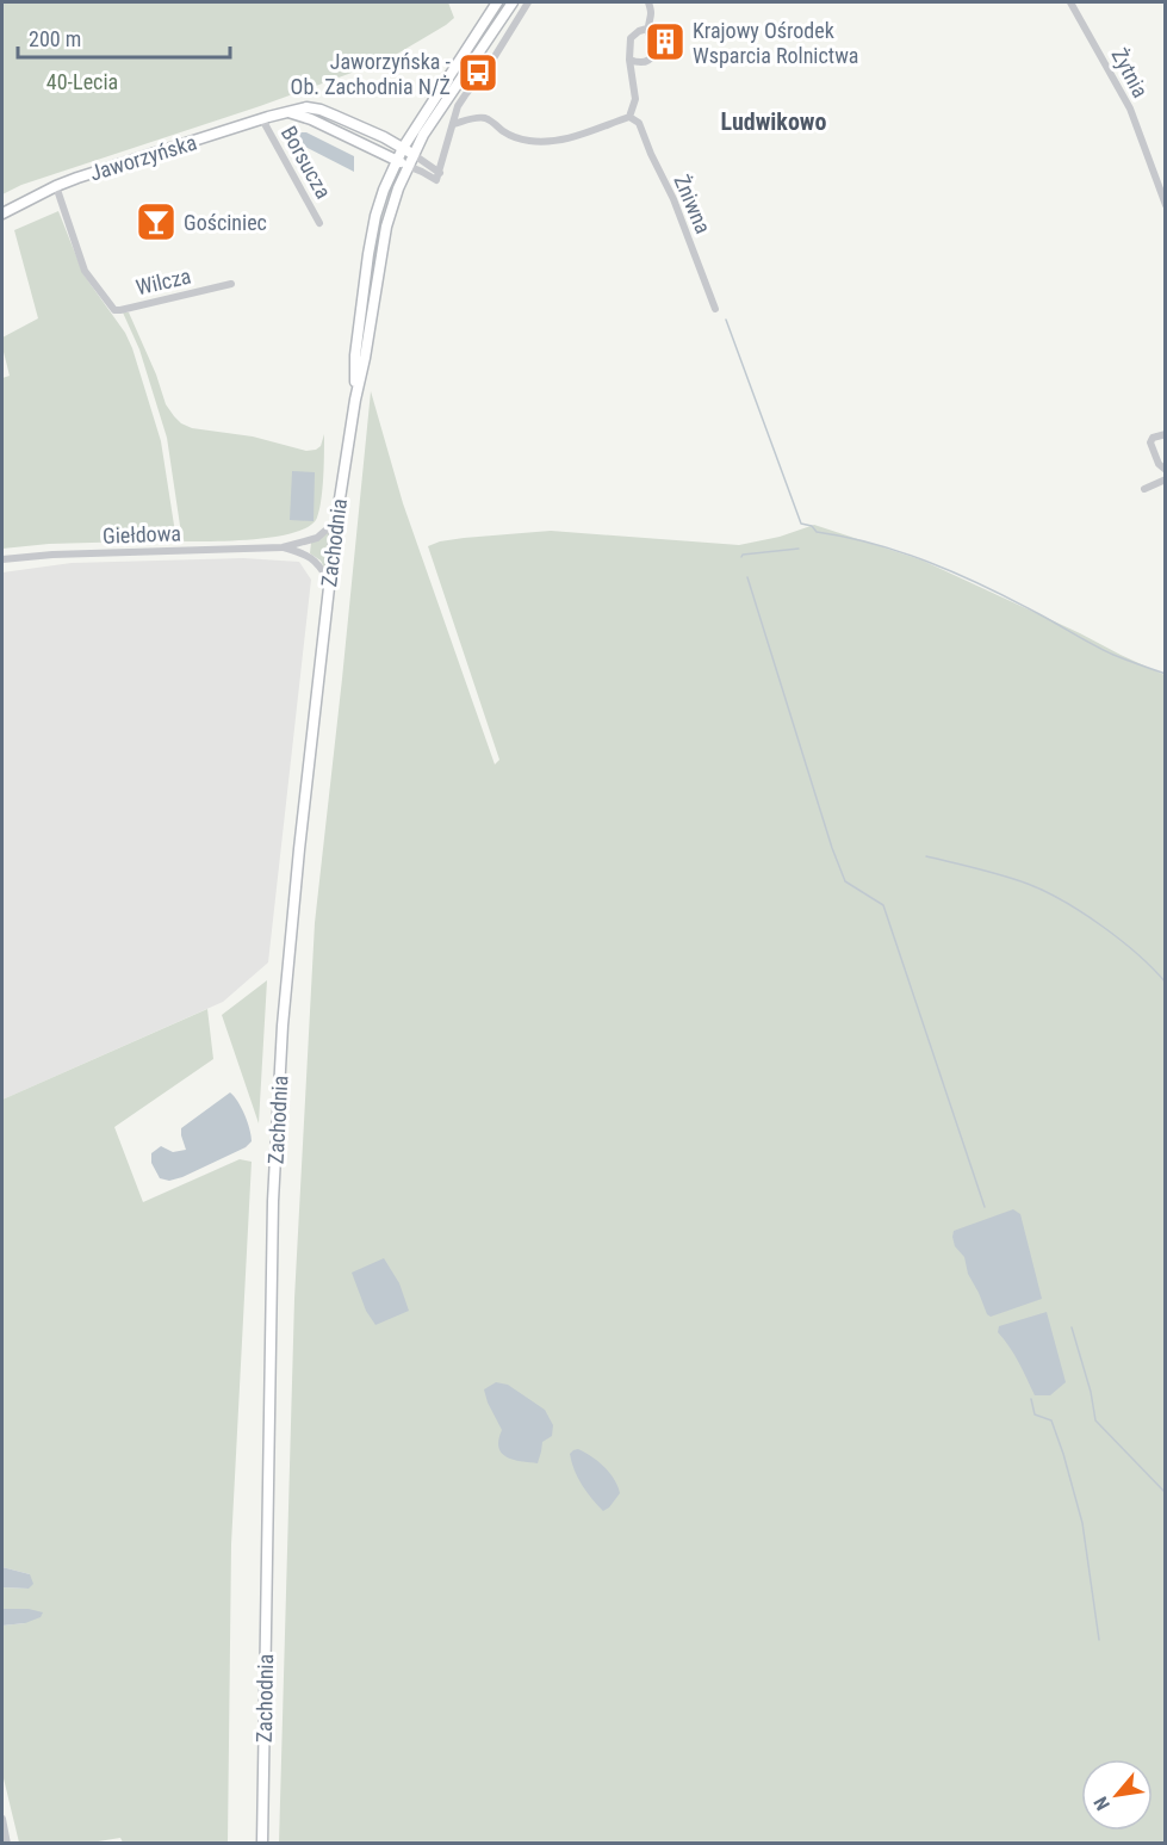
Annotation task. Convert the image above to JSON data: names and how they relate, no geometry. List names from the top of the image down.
{
  "streets": {
    "main road": ["Jaworzyńska", "Zachodnia"],
    "street": [
      "Żytnia",
      "Borsucza",
      "Żniwna",
      "Wilcza",
      "Giełdowa"
    ]
  },
  "crossings": [
    ["Jaworzyńska", "Borsucza"],
    ["Jaworzyńska", "Wilcza"],
    ["Giełdowa", "Zachodnia"]
  ],
  "districts": ["Ludwikowo"],
  "parks": ["40-Lecia"],
  "places": {
    "building": ["Krajowy Ośrodek Wsparcia Rolnictwa"],
    "bus stop": ["Jaworzyńska - Ob. Zachodnia N/Ż"],
    "bar": ["Gościniec"]
  },
  "scale_bar": "200 m",
  "north": "bottom left"
}
